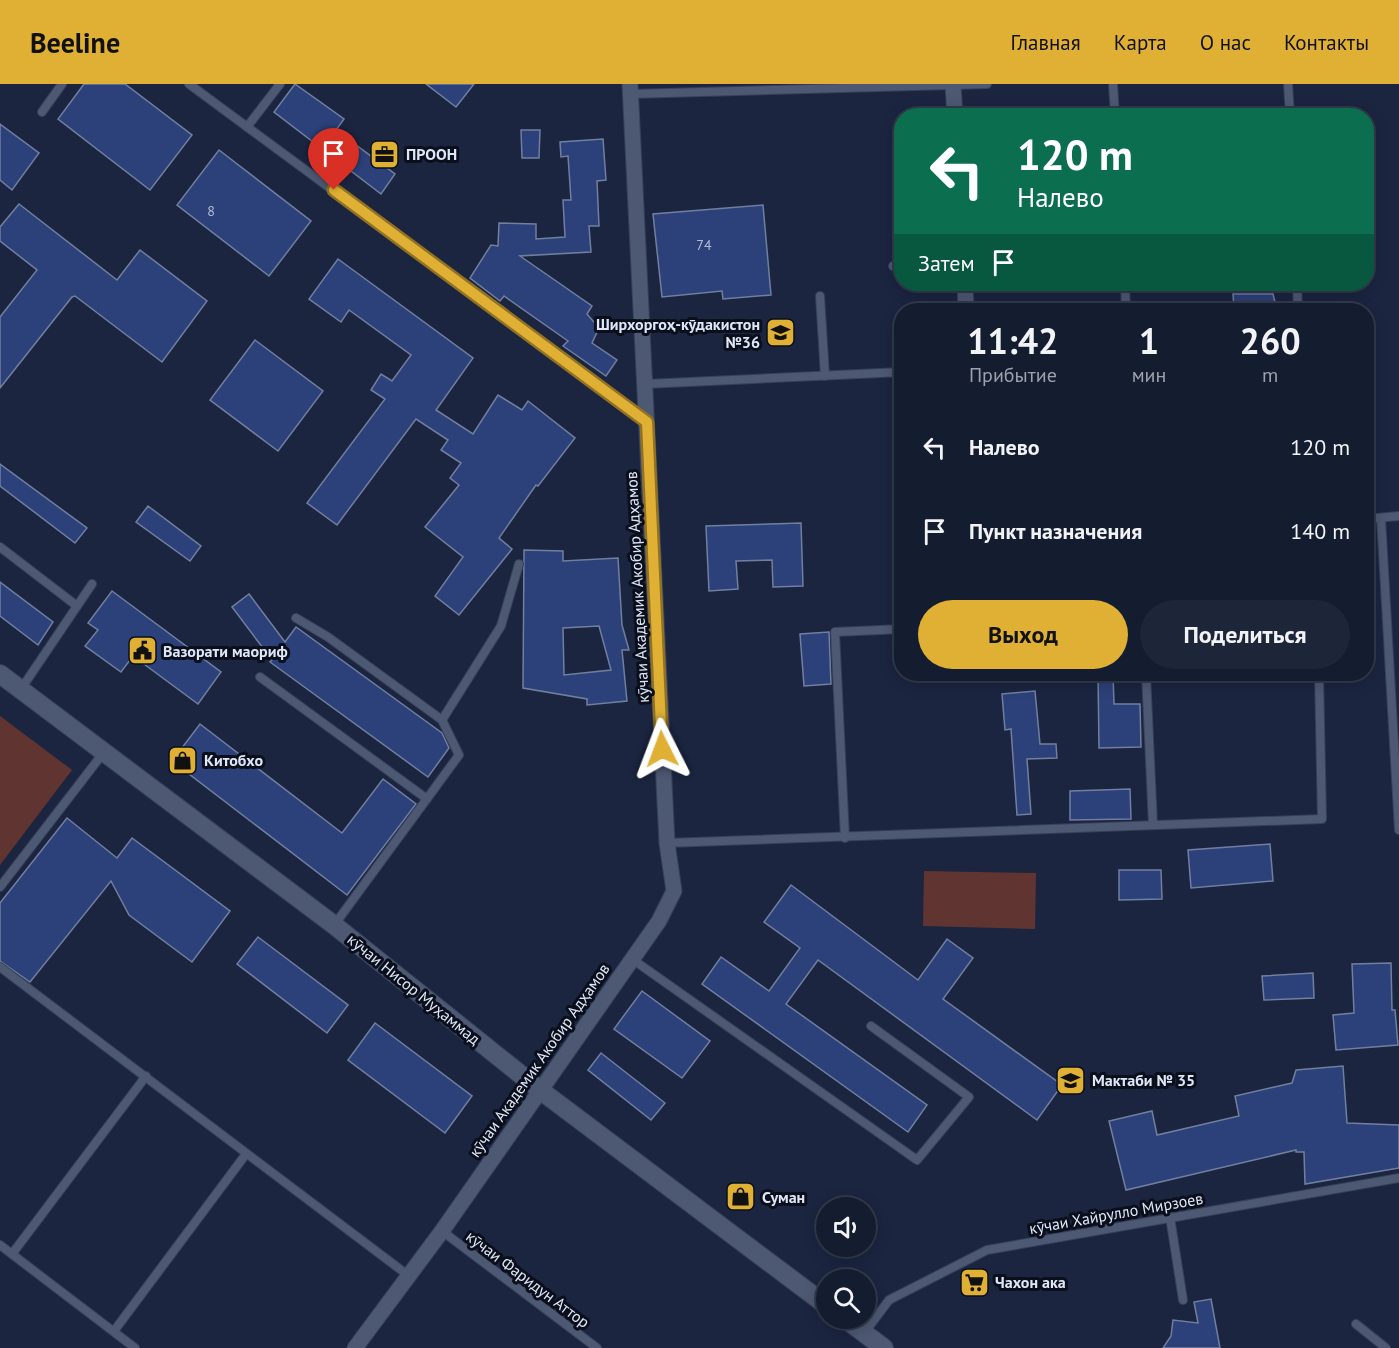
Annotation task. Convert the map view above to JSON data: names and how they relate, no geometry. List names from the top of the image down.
{
  "streets": {
    "street": ["кӯчаи Академик Акобир Адҳамов", "кӯчаи Нисор Муҳаммад"],
    "lane": ["кӯчаи Хайрулло Мирзоев", "кӯчаи Фаридун Аттор"]
  },
  "crossings": [
    ["кӯчаи Академик Акобир Адҳамов", "кӯчаи Нисор Муҳаммад"],
    ["кӯчаи Академик Акобир Адҳамов", "кӯчаи Фаридун Аттор"]
  ],
  "places": {
    "office": ["ПРООН"],
    "school or university": ["Ширхоргоҳ-кӯдакистон №36", "Мактаби № 35"],
    "public building": ["Вазорати маориф"],
    "shop": ["Китобхо", "Суман"],
    "supermarket": ["Чахон ака"]
  },
  "house_numbers": ["8", "74"],
  "page": {
    "header": "Beeline",
    "nav": [
      "Главная",
      "Карта",
      "О нас",
      "Контакты"
    ],
    "turn": ["120 m", "Налево"],
    "then": "Затем",
    "eta": [
      "11:42",
      "Прибытие",
      "1",
      "мин",
      "260",
      "m"
    ],
    "list": [
      {
        "name": "Налево",
        "value": "120 m"
      },
      {
        "name": "Пункт назначения",
        "value": "140 m"
      }
    ],
    "buttons": ["Выход", "Поделиться"]
  }
}
